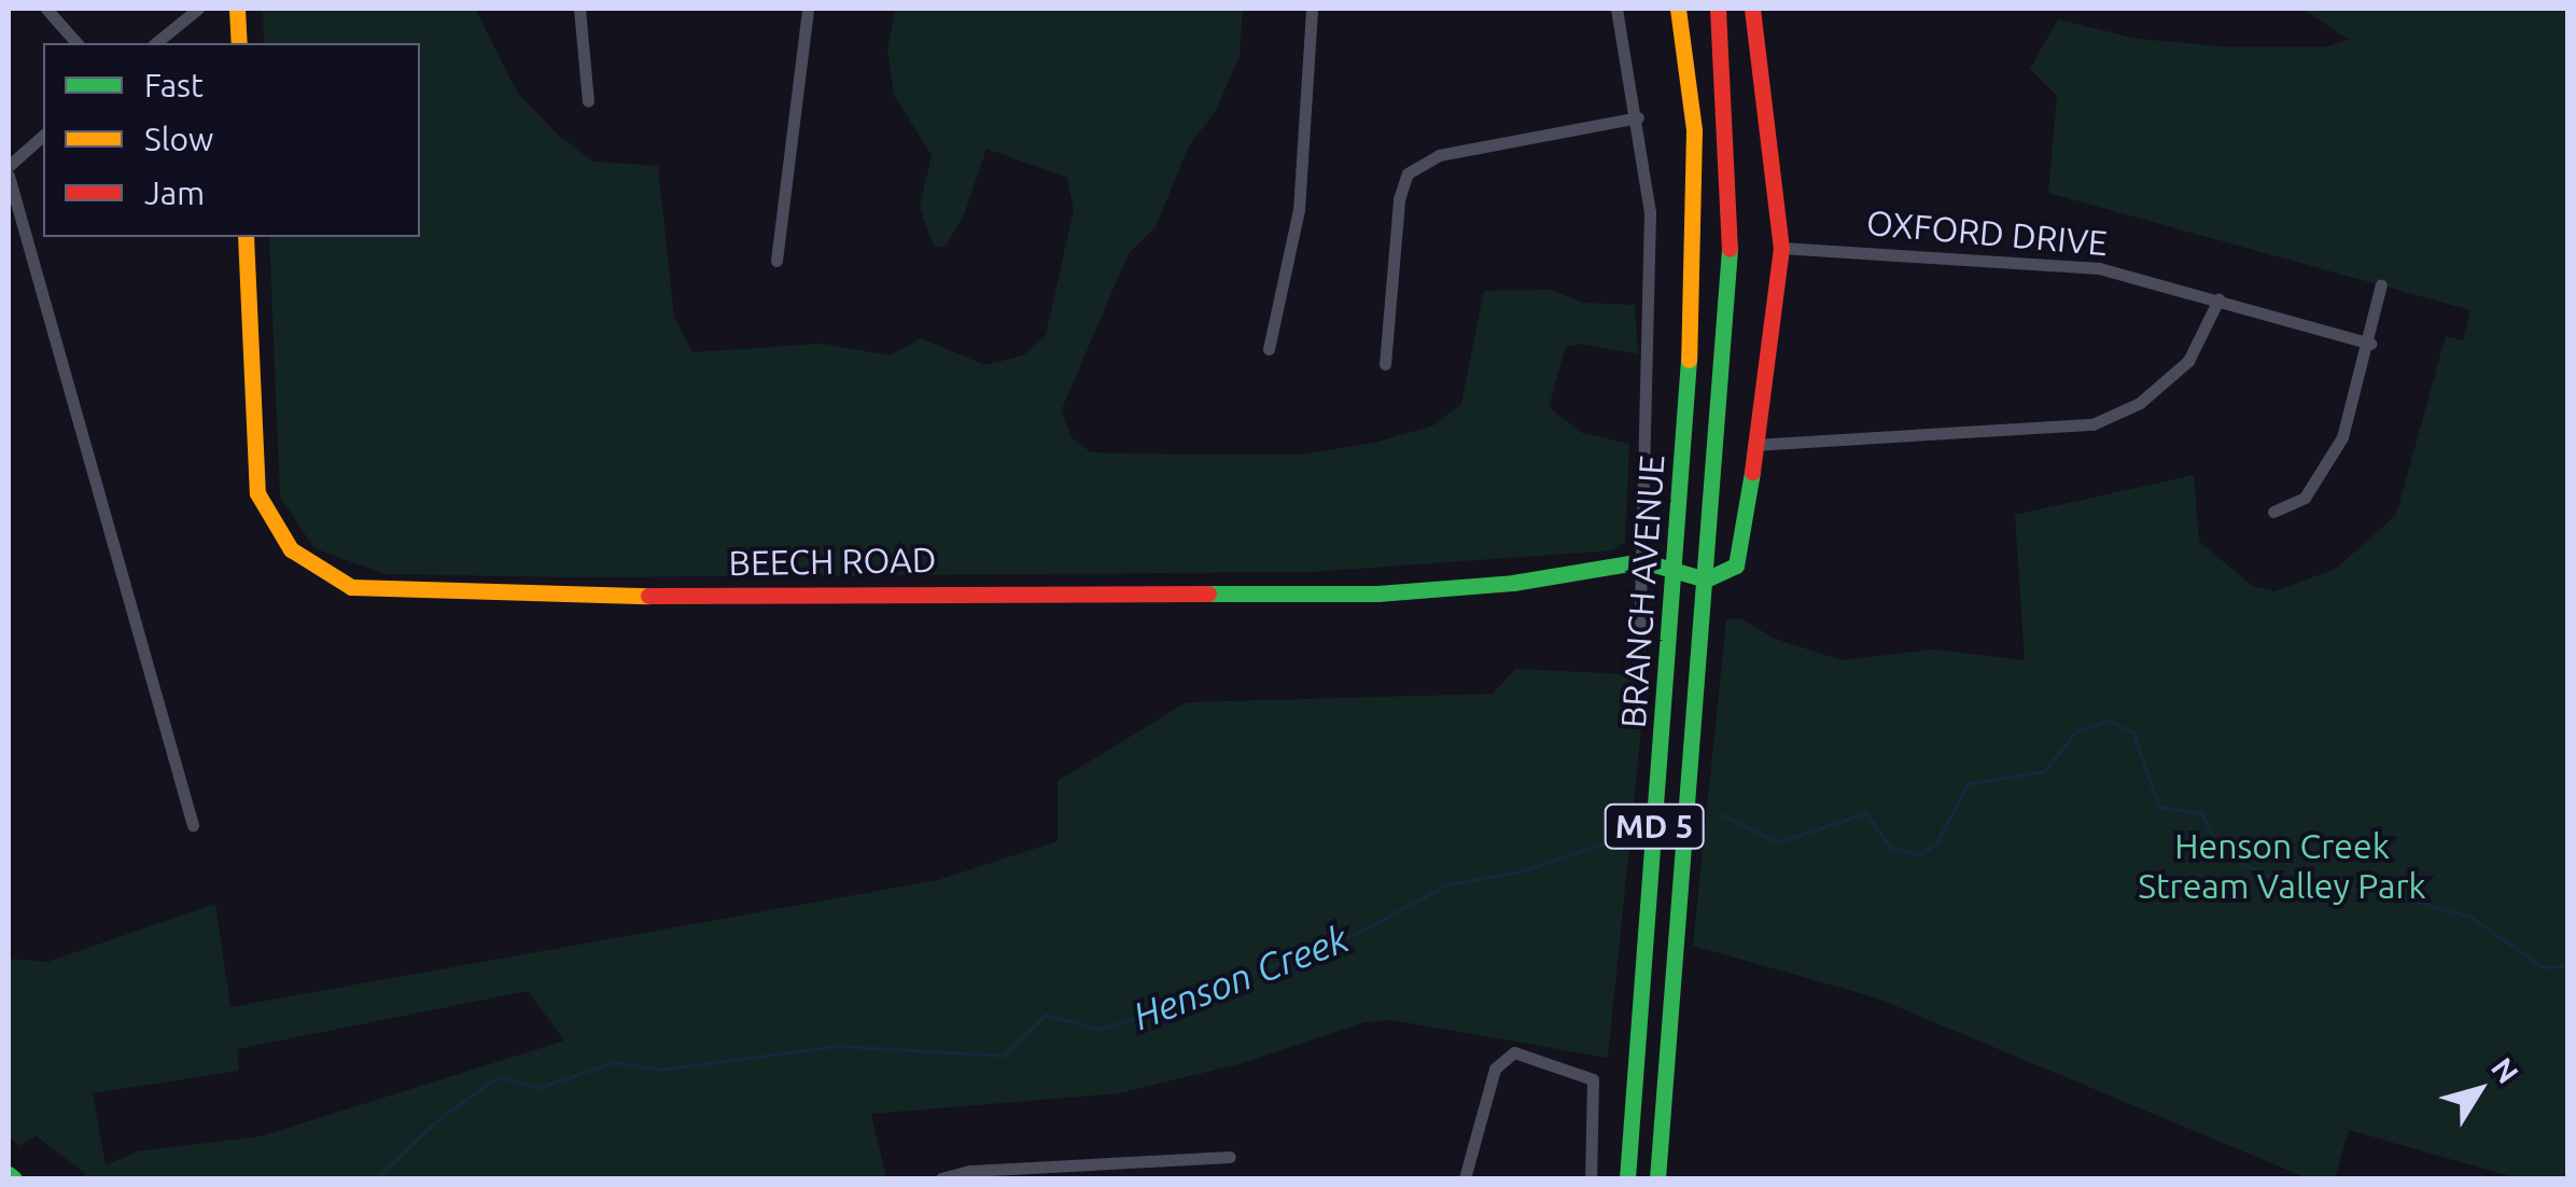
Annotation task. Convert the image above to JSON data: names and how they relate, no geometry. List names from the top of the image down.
{
  "streets": {
    "main road": ["BEECH ROAD", "BRANCH AVENUE", "MD 5"],
    "street": ["OXFORD DRIVE"]
  },
  "crossings": [
    ["BEECH ROAD", "BRANCH AVENUE"]
  ],
  "water": ["Henson Creek"],
  "parks": ["Henson Creek Stream Valley Park"],
  "legend": ["Fast", "Slow", "Jam"],
  "north": "top right"
}
